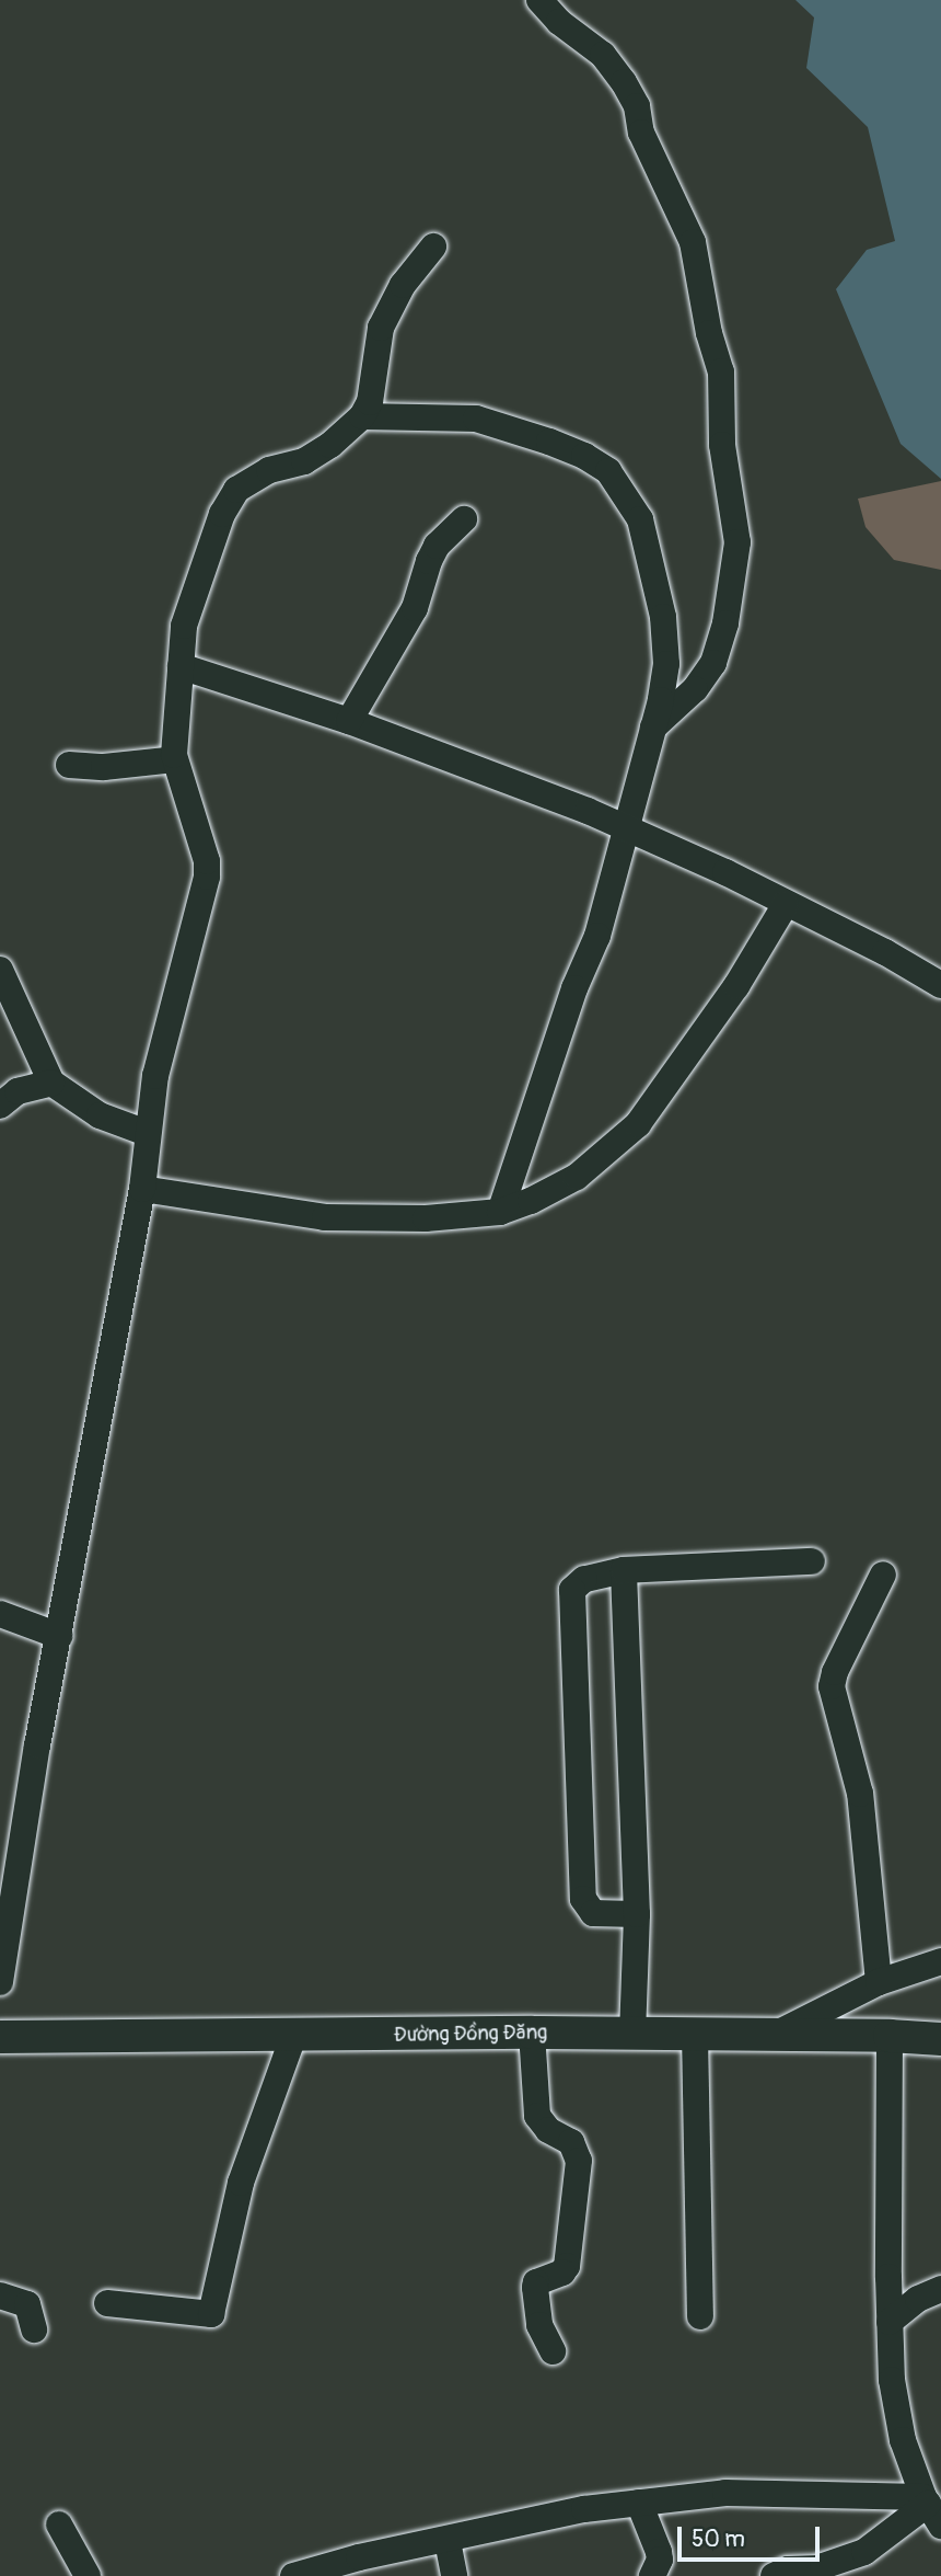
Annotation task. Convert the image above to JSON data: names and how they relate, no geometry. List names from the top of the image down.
{
  "streets": {
    "main road": ["Đường Đồng Đăng"]
  },
  "scale_bar": "50 m"
}
